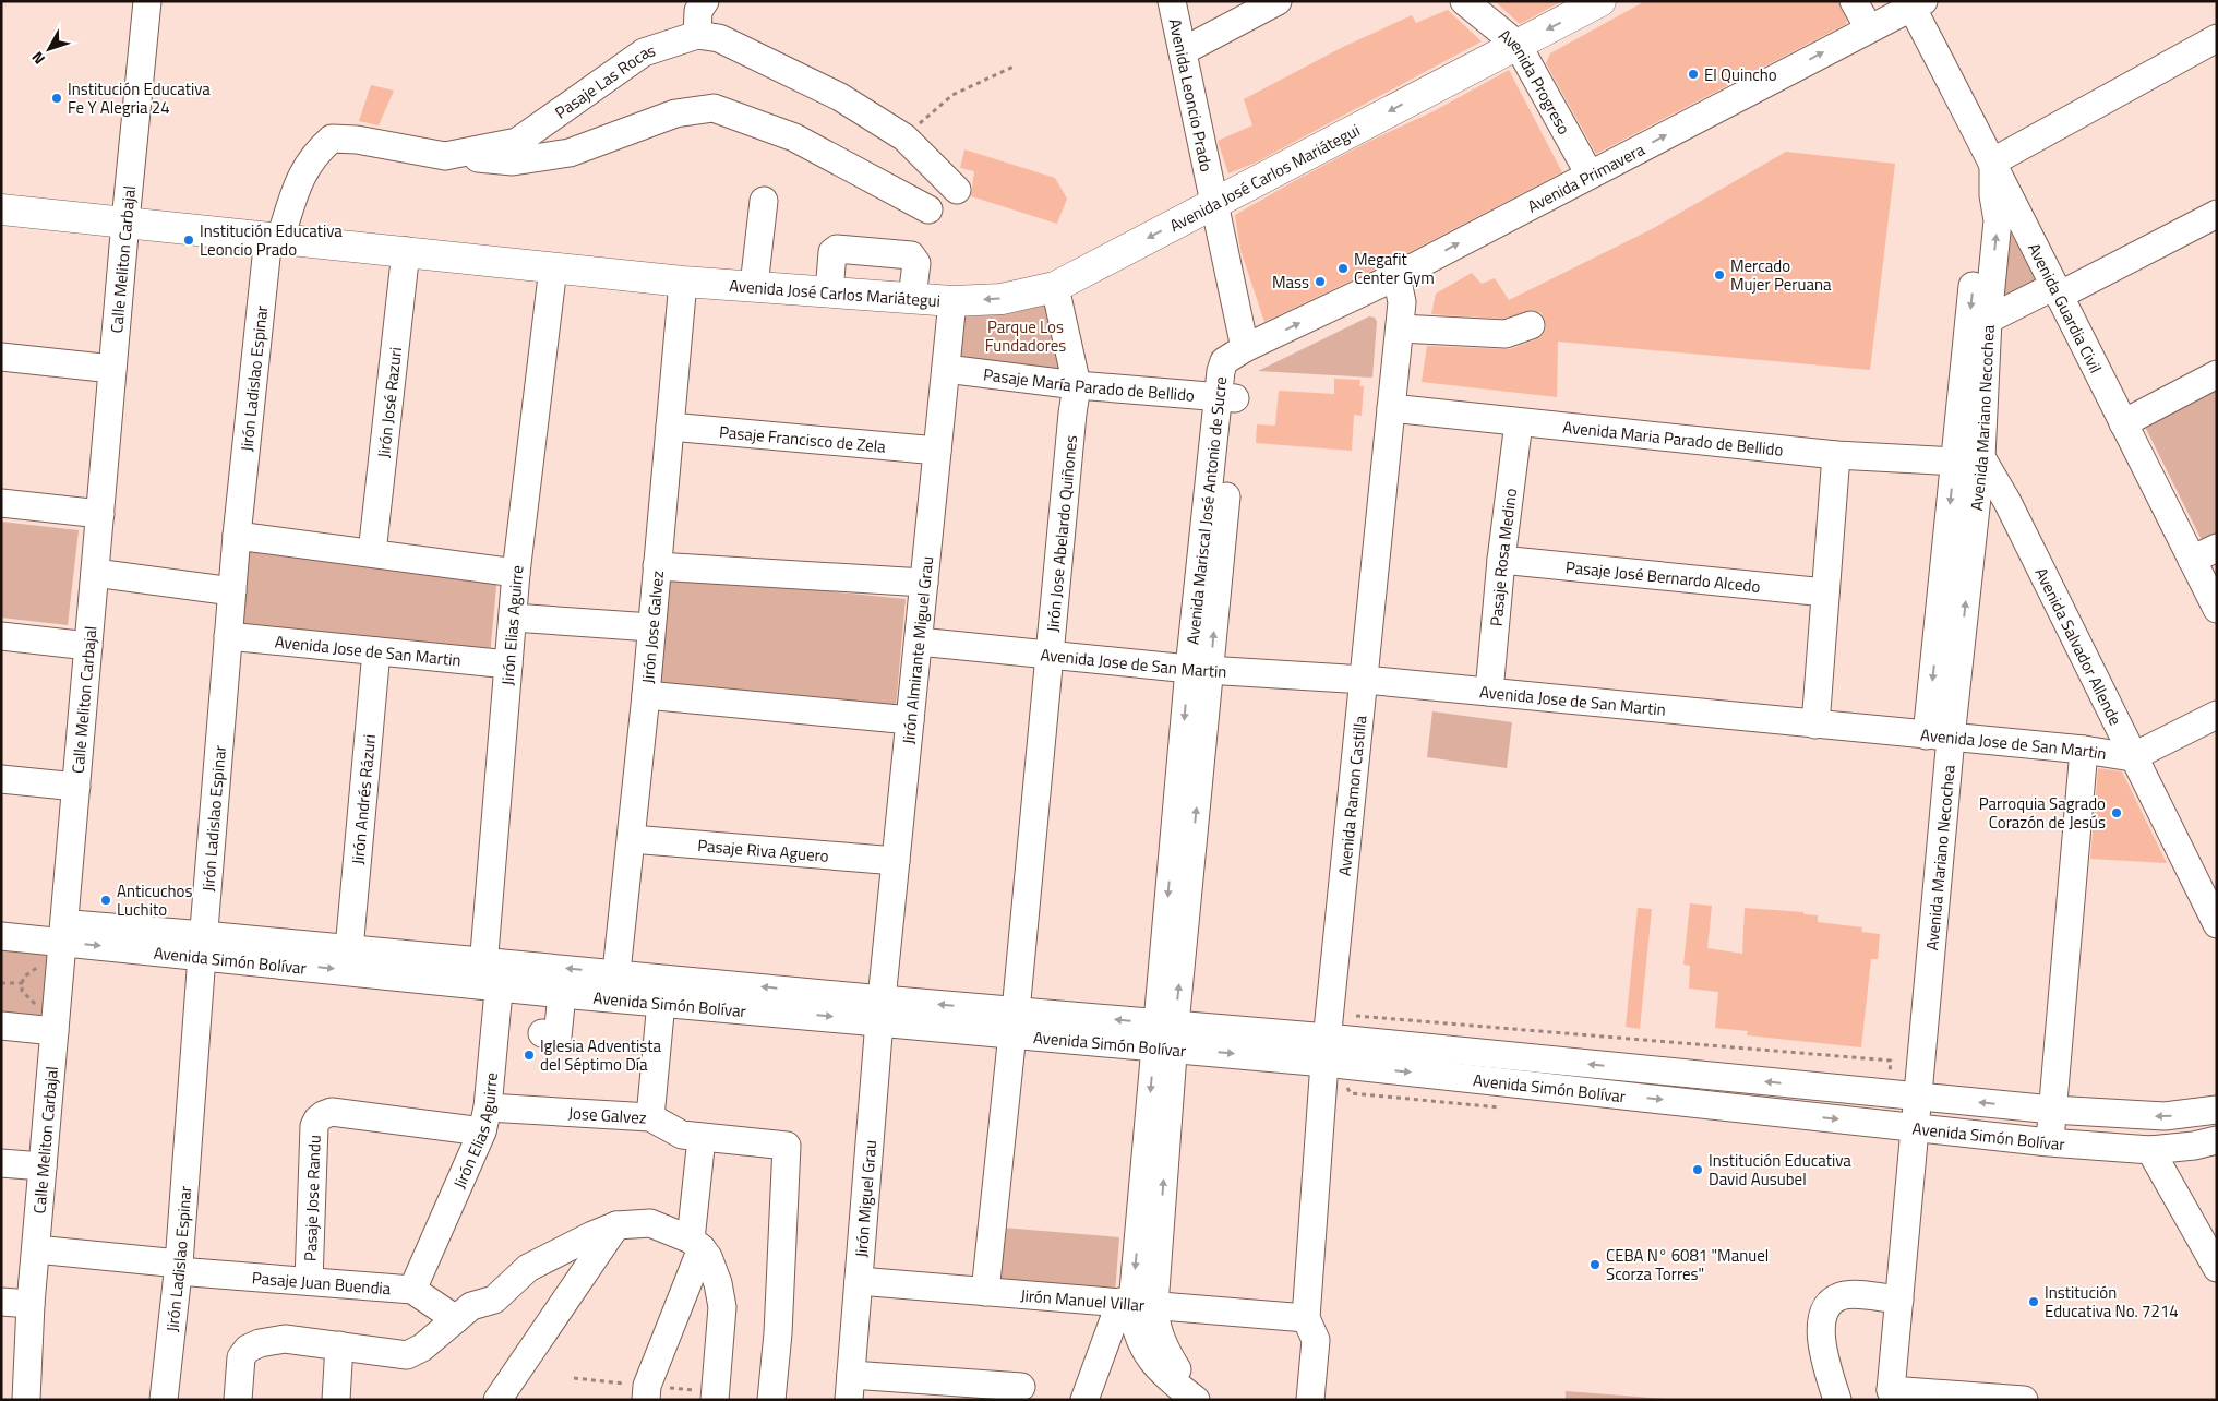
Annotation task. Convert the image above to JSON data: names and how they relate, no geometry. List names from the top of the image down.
{
  "streets": {
    "main road": ["Avenida José Carlos Mariátegui"],
    "street": [
      "Pasaje Las Rocas",
      "Avenida Progreso",
      "Avenida Leoncio Prado",
      "Avenida Primavera",
      "Calle Meliton Carbajal",
      "Avenida Guardia Civil",
      "Jirón Ladislao Espinar",
      "Pasaje María Parado de Bellido",
      "Jirón José Razuri",
      "Avenida Mariano Necochea",
      "Avenida Maria Parado de Bellido",
      "Pasaje Francisco de Zela",
      "Avenida Mariscal José Antonio de Sucre",
      "Jirón Jose Abelardo Quiñones",
      "Pasaje Rosa Medino",
      "Pasaje José Bernardo Alcedo",
      "Jirón Elias Aguirre",
      "Jirón Jose Galvez",
      "Avenida Salvador Allende",
      "Avenida Jose de San Martin",
      "Jirón Almirante Miguel Grau",
      "Avenida Ramon Castilla",
      "Jirón Andrés Rázuri",
      "Pasaje Riva Aguero",
      "Avenida Simón Bolívar",
      "Jose Galvez",
      "Pasaje Jose Randu",
      "Jirón Miguel Grau",
      "Pasaje Juan Buendia",
      "Jirón Manuel Villar"
    ]
  },
  "crossings": [
    ["Pasaje Las Rocas", "Avenida José Carlos Mariátegui"],
    ["Pasaje Las Rocas", "Jirón Ladislao Espinar"],
    ["Avenida Progreso", "Avenida José Carlos Mariátegui"],
    ["Avenida Progreso", "Avenida Primavera"],
    ["Avenida Leoncio Prado", "Avenida José Carlos Mariátegui"],
    ["Avenida Leoncio Prado", "Avenida Primavera"],
    ["Avenida Leoncio Prado", "Avenida Mariscal José Antonio de Sucre"],
    ["Avenida José Carlos Mariátegui", "Calle Meliton Carbajal"],
    ["Avenida José Carlos Mariátegui", "Jirón Ladislao Espinar"],
    ["Avenida José Carlos Mariátegui", "Jirón José Razuri"],
    ["Avenida José Carlos Mariátegui", "Jirón Jose Abelardo Quiñones"],
    ["Avenida José Carlos Mariátegui", "Jirón Elias Aguirre"],
    ["Avenida José Carlos Mariátegui", "Jirón Jose Galvez"],
    ["Avenida José Carlos Mariátegui", "Jirón Almirante Miguel Grau"],
    ["Avenida Primavera", "Avenida Guardia Civil"],
    ["Avenida Primavera", "Avenida Mariscal José Antonio de Sucre"],
    ["Avenida Primavera", "Avenida Ramon Castilla"],
    ["Calle Meliton Carbajal", "Avenida Simón Bolívar"],
    ["Calle Meliton Carbajal", "Pasaje Juan Buendia"],
    ["Avenida Guardia Civil", "Avenida Mariano Necochea"],
    ["Jirón Ladislao Espinar", "Avenida Jose de San Martin"],
    ["Jirón Ladislao Espinar", "Avenida Simón Bolívar"],
    ["Jirón Ladislao Espinar", "Pasaje Juan Buendia"],
    ["Pasaje María Parado de Bellido", "Avenida Mariscal José Antonio de Sucre"],
    ["Pasaje María Parado de Bellido", "Jirón Jose Abelardo Quiñones"],
    ["Pasaje María Parado de Bellido", "Jirón Almirante Miguel Grau"],
    ["Avenida Mariano Necochea", "Avenida Maria Parado de Bellido"],
    ["Avenida Mariano Necochea", "Avenida Salvador Allende"],
    ["Avenida Mariano Necochea", "Avenida Jose de San Martin"],
    ["Avenida Mariano Necochea", "Avenida Simón Bolívar"],
    ["Avenida Maria Parado de Bellido", "Pasaje Rosa Medino"],
    ["Avenida Maria Parado de Bellido", "Avenida Salvador Allende"],
    ["Avenida Maria Parado de Bellido", "Avenida Ramon Castilla"],
    ["Pasaje Francisco de Zela", "Jirón Jose Galvez"],
    ["Pasaje Francisco de Zela", "Jirón Almirante Miguel Grau"],
    ["Avenida Mariscal José Antonio de Sucre", "Avenida Jose de San Martin"],
    ["Avenida Mariscal José Antonio de Sucre", "Avenida Simón Bolívar"],
    ["Avenida Mariscal José Antonio de Sucre", "Jirón Manuel Villar"],
    ["Jirón Jose Abelardo Quiñones", "Avenida Jose de San Martin"],
    ["Jirón Jose Abelardo Quiñones", "Avenida Simón Bolívar"],
    ["Jirón Jose Abelardo Quiñones", "Jirón Manuel Villar"],
    ["Pasaje Rosa Medino", "Pasaje José Bernardo Alcedo"],
    ["Pasaje Rosa Medino", "Avenida Jose de San Martin"],
    ["Jirón Elias Aguirre", "Avenida Jose de San Martin"],
    ["Jirón Elias Aguirre", "Avenida Simón Bolívar"],
    ["Jirón Elias Aguirre", "Jose Galvez"],
    ["Jirón Elias Aguirre", "Pasaje Jose Randu"],
    ["Jirón Elias Aguirre", "Pasaje Juan Buendia"],
    ["Jirón Jose Galvez", "Pasaje Riva Aguero"],
    ["Jirón Jose Galvez", "Avenida Simón Bolívar"],
    ["Avenida Salvador Allende", "Avenida Jose de San Martin"],
    ["Avenida Jose de San Martin", "Jirón Almirante Miguel Grau"],
    ["Avenida Jose de San Martin", "Avenida Ramon Castilla"],
    ["Avenida Jose de San Martin", "Jirón Andrés Rázuri"],
    ["Jirón Almirante Miguel Grau", "Pasaje Riva Aguero"],
    ["Jirón Almirante Miguel Grau", "Avenida Simón Bolívar"],
    ["Jirón Almirante Miguel Grau", "Jirón Miguel Grau"],
    ["Avenida Ramon Castilla", "Avenida Simón Bolívar"],
    ["Avenida Ramon Castilla", "Jirón Manuel Villar"],
    ["Jirón Andrés Rázuri", "Avenida Simón Bolívar"],
    ["Avenida Simón Bolívar", "Jirón Miguel Grau"],
    ["Jose Galvez", "Pasaje Jose Randu"],
    ["Pasaje Jose Randu", "Pasaje Juan Buendia"],
    ["Jirón Miguel Grau", "Jirón Manuel Villar"]
  ],
  "one_way": ["Avenida José Carlos Mariátegui", "Avenida Primavera"],
  "parks": ["Parque Los Fundadores"],
  "places": [
    "El Quincho",
    "Institución Educativa Fe Y Alegria 24",
    "Institución Educativa Leoncio Prado",
    "Megafit Center Gym",
    "Mercado Mujer Peruana",
    "Mass",
    "Parroquia Sagrado Corazón de Jesús",
    "Anticuchos Luchito",
    "Iglesia Adventista del Séptimo Día",
    "Institución Educativa David Ausubel",
    "CEBA N° 6081 \"Manuel Scorza Torres\"",
    "Institución Educativa No. 7214"
  ],
  "north": "bottom left"
}
